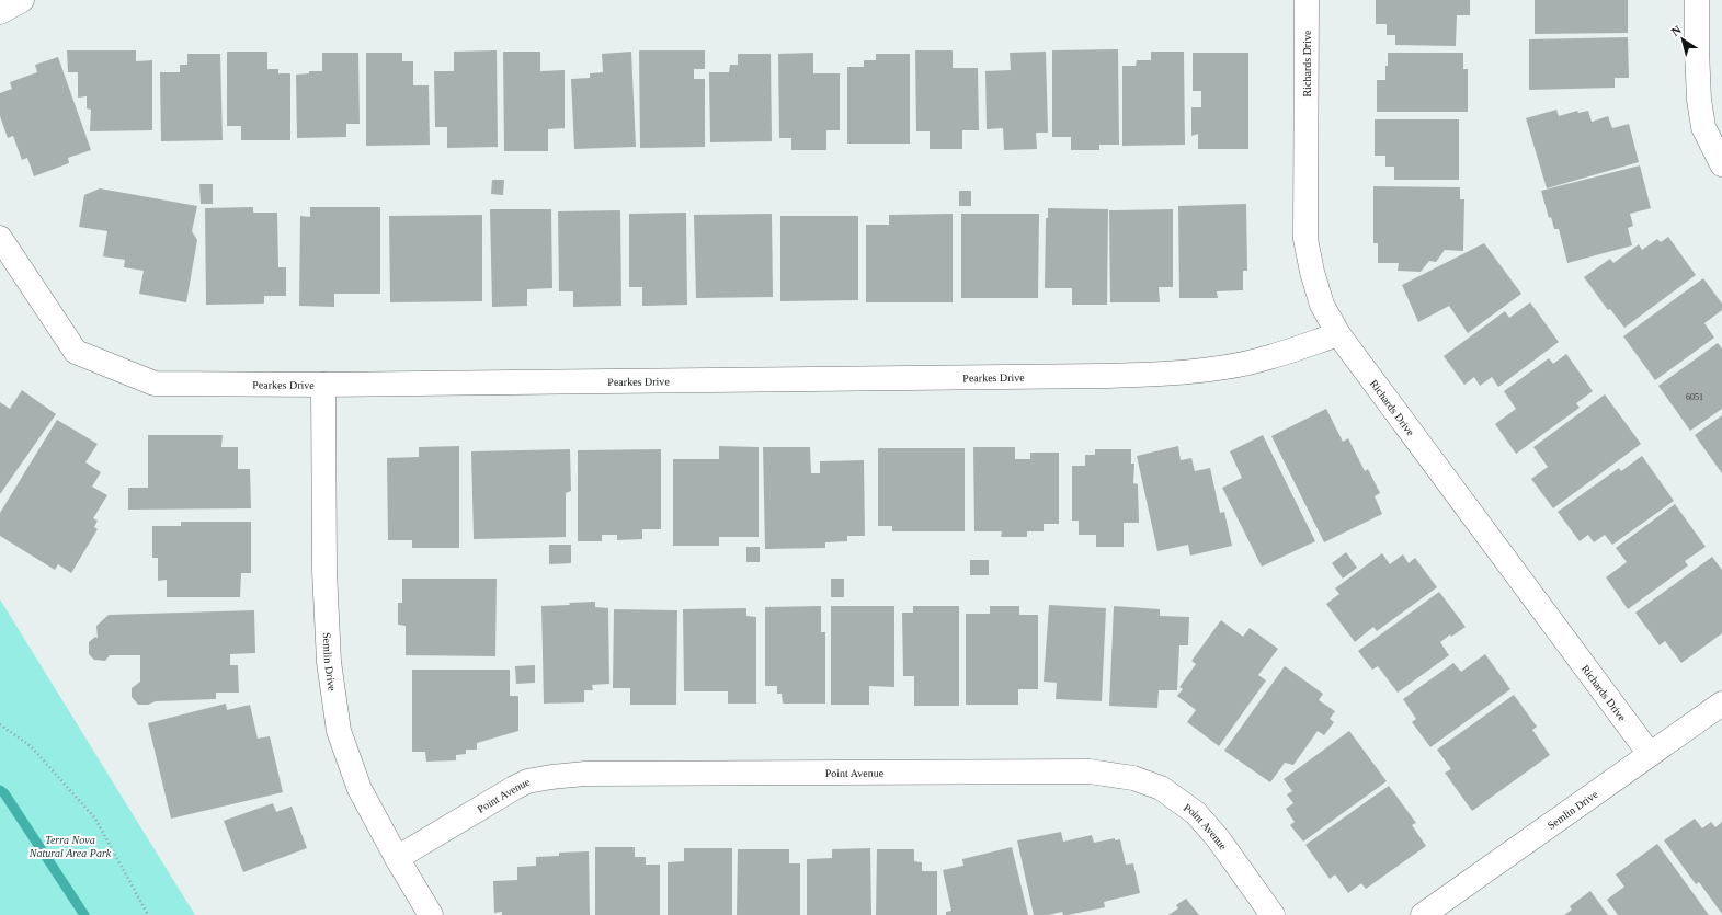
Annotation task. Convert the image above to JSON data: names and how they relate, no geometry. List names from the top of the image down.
{
  "streets": {
    "street": [
      "Richards Drive",
      "Pearkes Drive",
      "Semlin Drive",
      "Point Avenue"
    ]
  },
  "crossings": [
    ["Richards Drive", "Pearkes Drive"],
    ["Richards Drive", "Semlin Drive"],
    ["Pearkes Drive", "Semlin Drive"],
    ["Semlin Drive", "Point Avenue"]
  ],
  "parks": ["Terra Nova Natural Area Park"],
  "house_numbers": ["6051"],
  "north": "top left"
}
